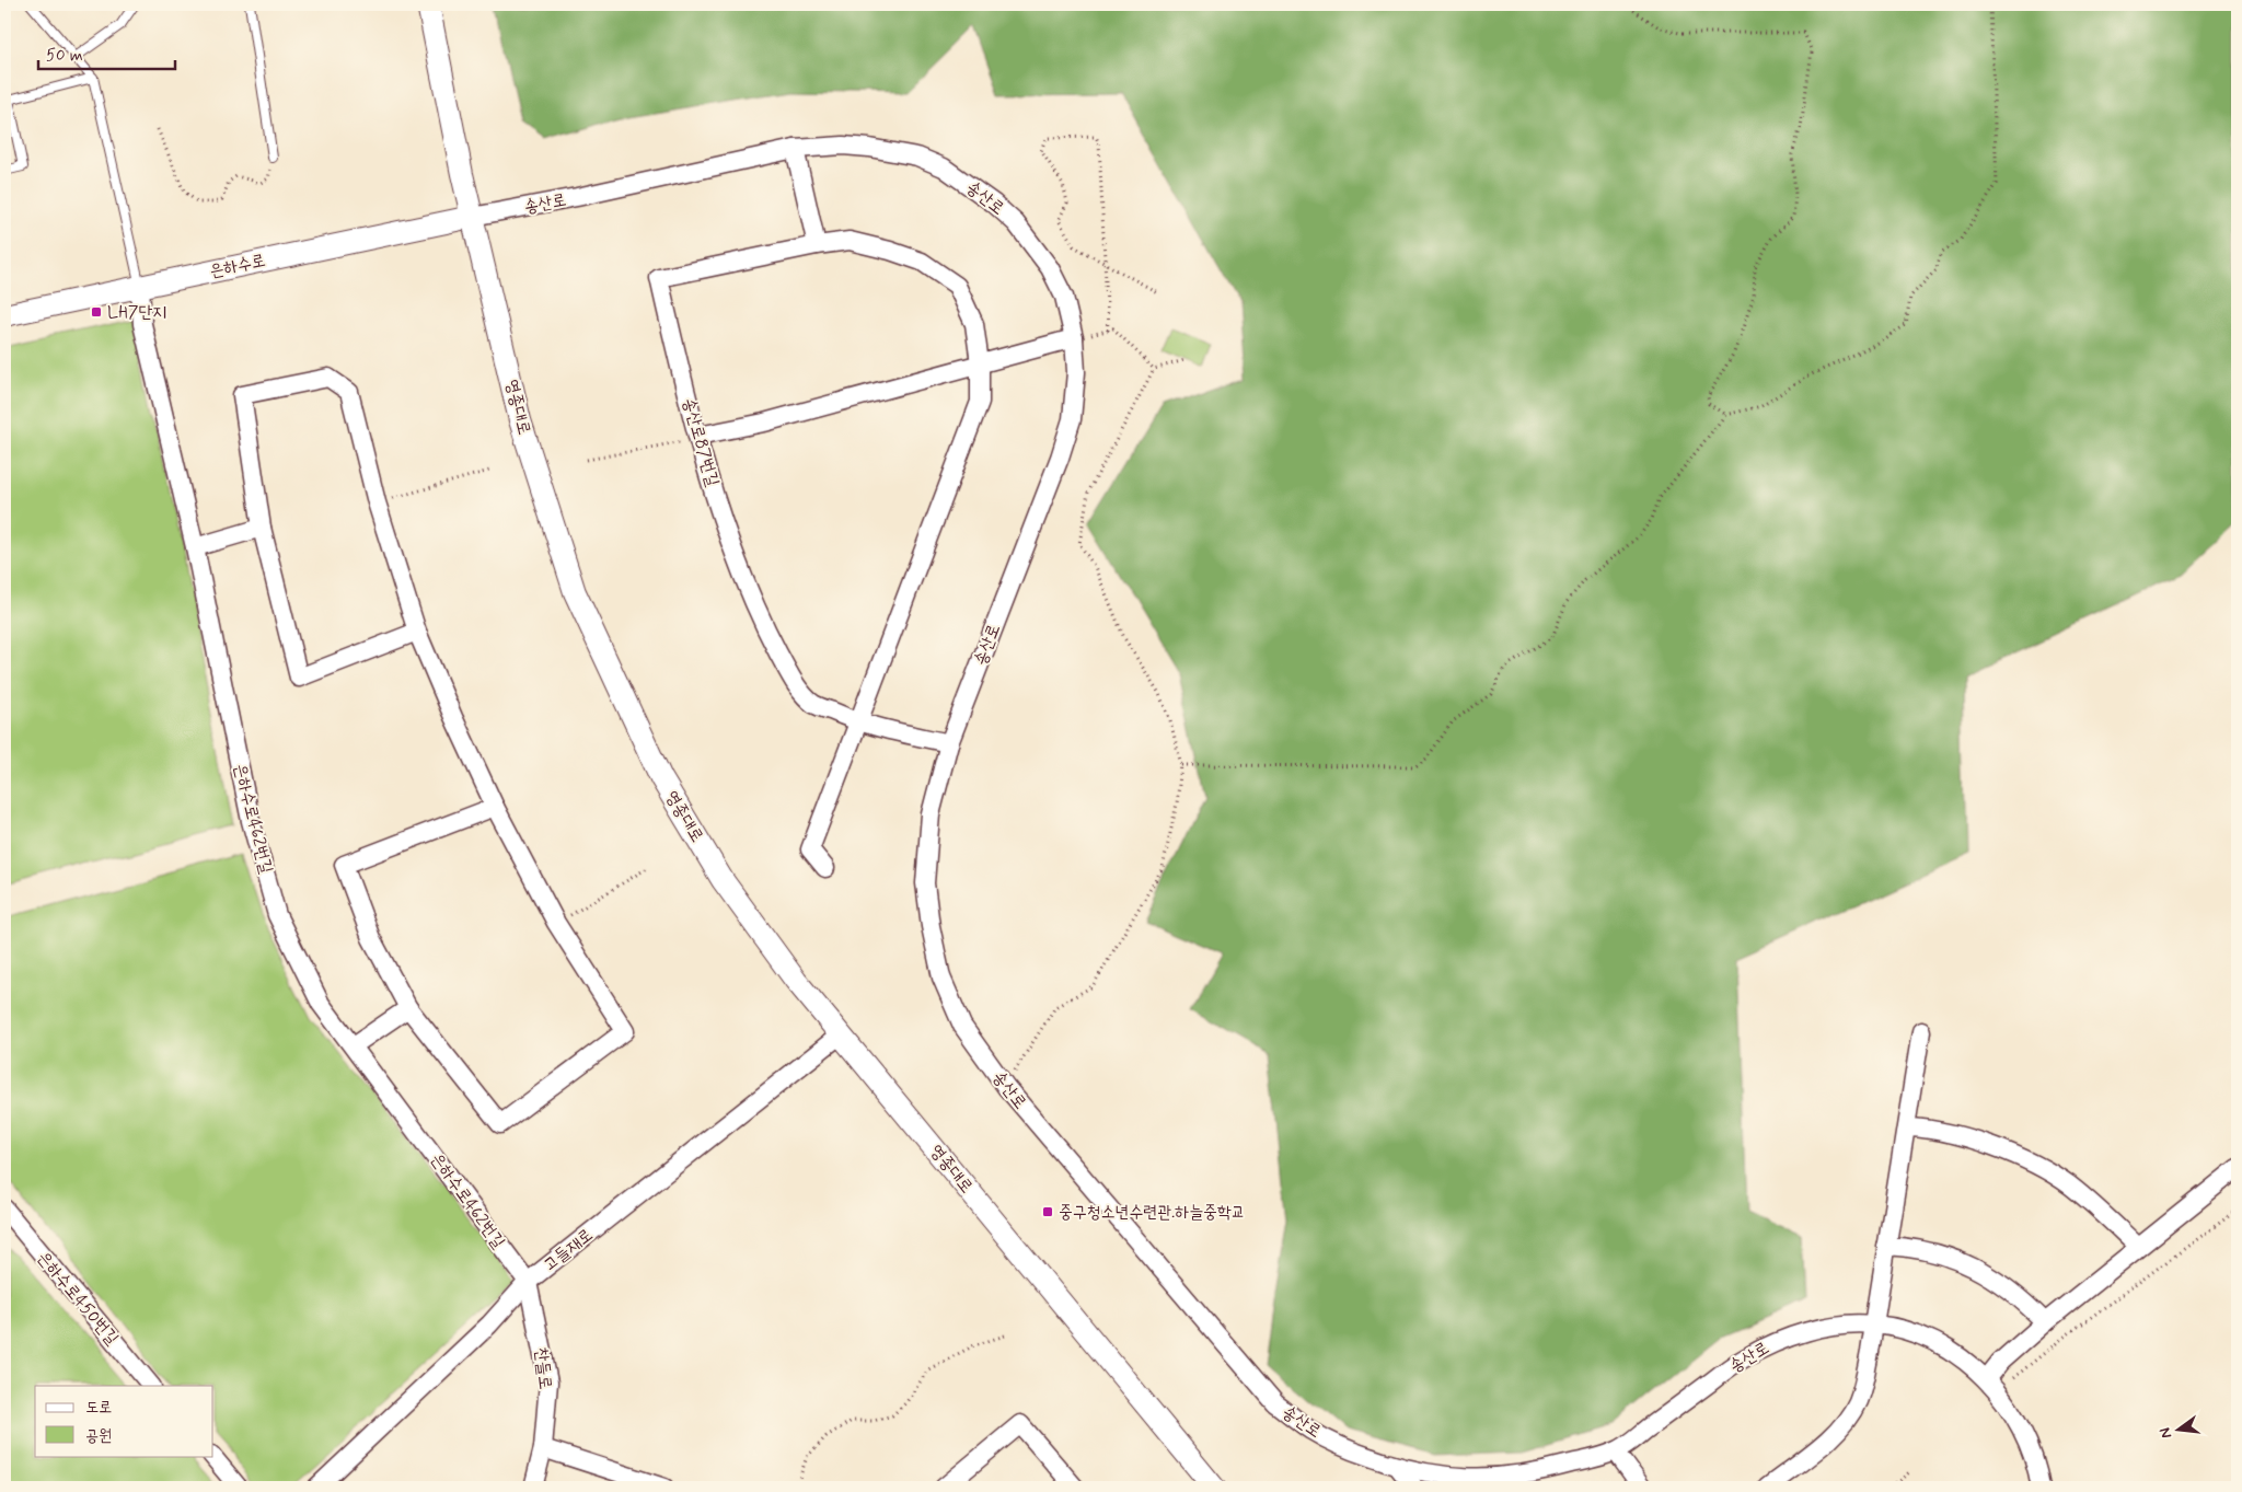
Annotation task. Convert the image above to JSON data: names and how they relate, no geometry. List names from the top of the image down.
{
  "streets": {
    "street": [
      "송산로",
      "은하수로",
      "영종대로",
      "송산로87번길",
      "은하수로462번길",
      "고들재로",
      "은하수로450번길",
      "찬들로"
    ]
  },
  "crossings": [
    ["송산로", "은하수로"],
    ["송산로", "영종대로"],
    ["송산로", "송산로87번길"],
    ["은하수로", "영종대로"],
    ["은하수로", "은하수로462번길"],
    ["영종대로", "고들재로"],
    ["은하수로462번길", "고들재로"],
    ["은하수로462번길", "찬들로"],
    ["고들재로", "찬들로"]
  ],
  "places": {
    "transit": ["LH7단지", "중구청소년수련관.하늘중학교"]
  },
  "legend": ["도로", "공원"],
  "scale_bar": "50 m",
  "north": "left"
}
